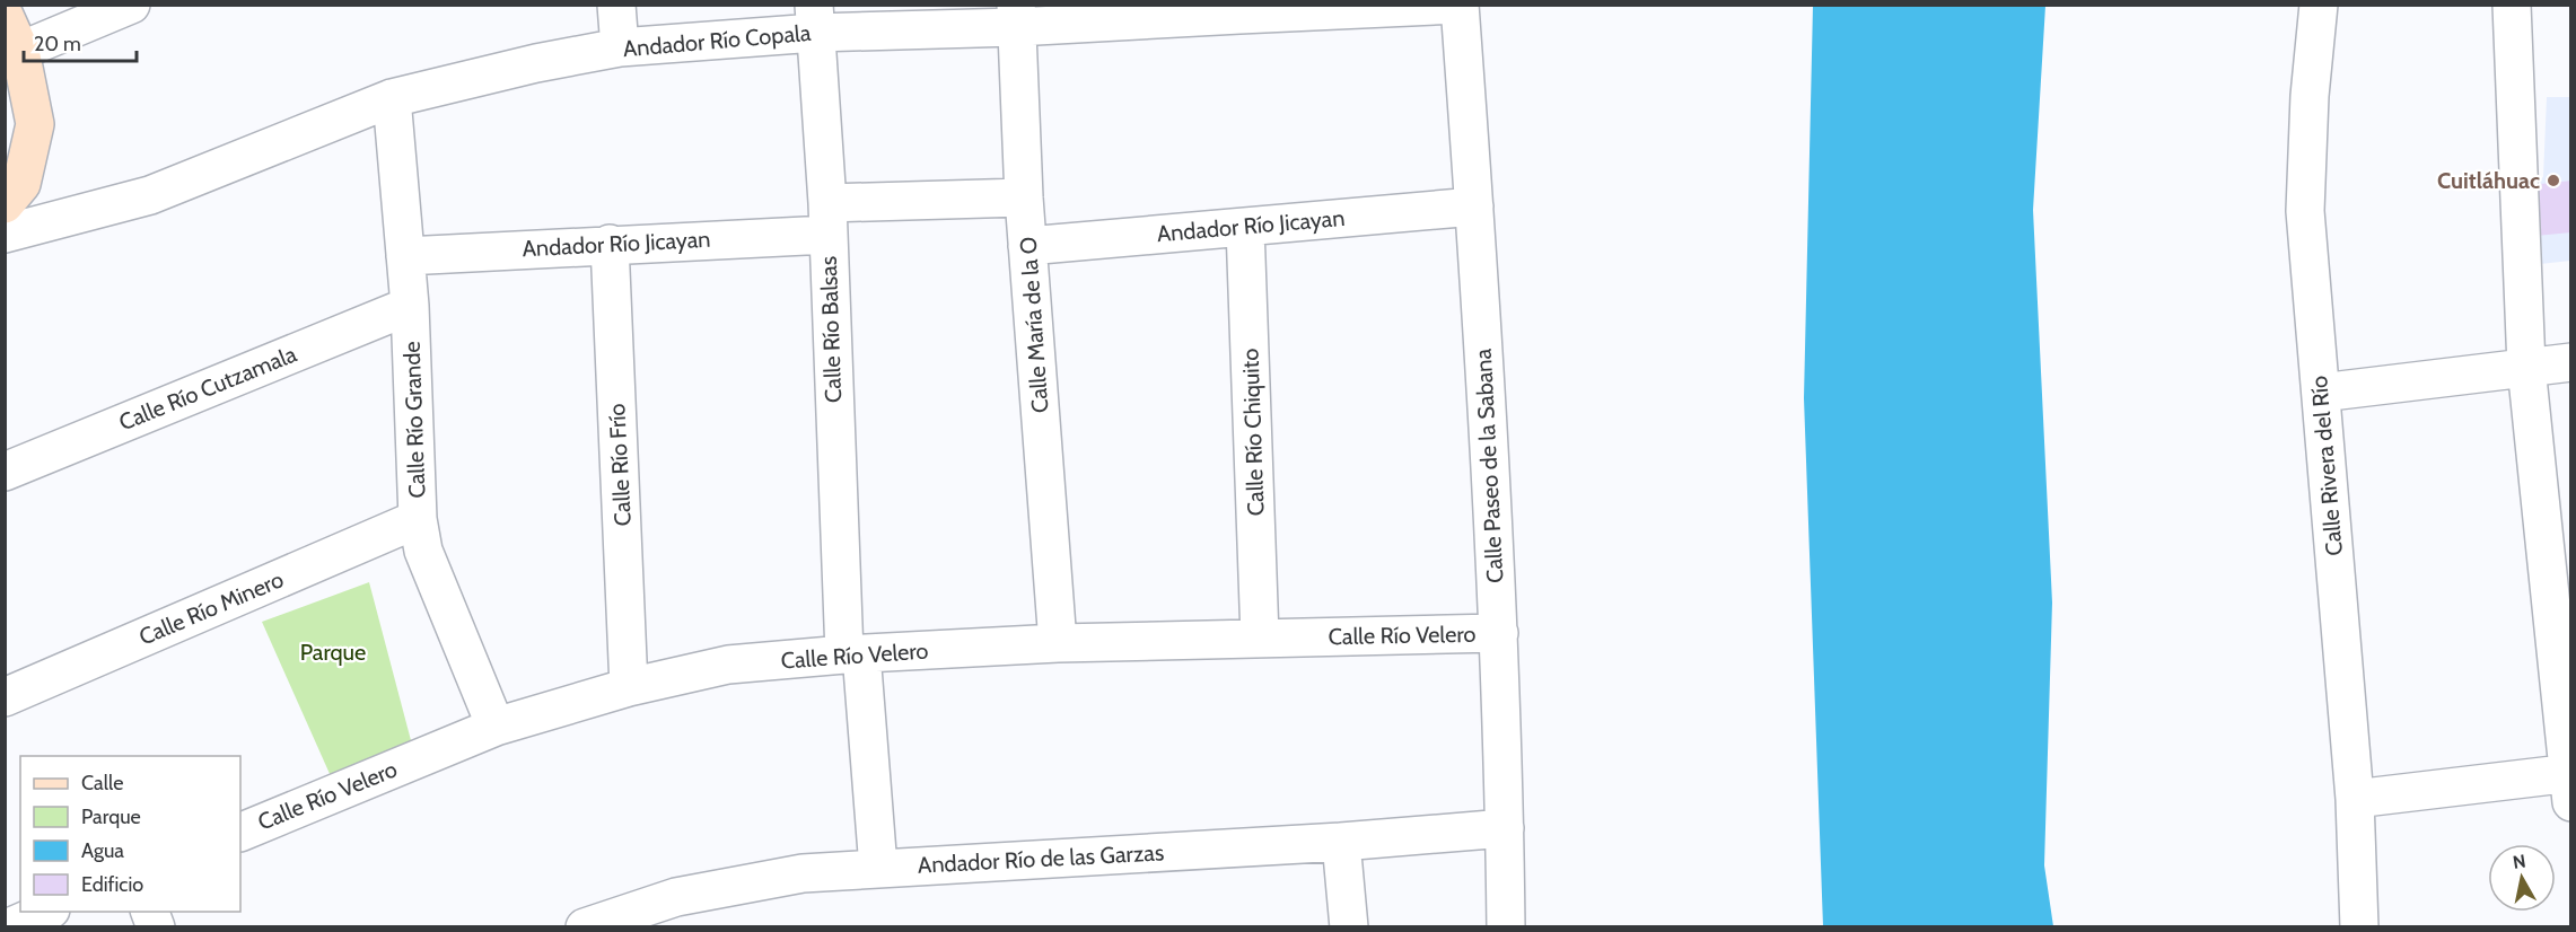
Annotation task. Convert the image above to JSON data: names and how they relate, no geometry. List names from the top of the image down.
{
  "streets": {
    "street": [
      "Andador Río Copala",
      "Andador Río Jicayan",
      "Calle María de la O",
      "Calle Río Balsas",
      "Calle Río Cutzamala",
      "Calle Río Grande",
      "Calle Río Chiquito",
      "Calle Río Frío",
      "Calle Paseo de la Sabana",
      "Calle Rivera del Río",
      "Calle Río Minero",
      "Calle Río Velero",
      "Andador Río de las Garzas"
    ]
  },
  "crossings": [
    ["Andador Río Copala", "Calle María de la O"],
    ["Andador Río Copala", "Calle Río Balsas"],
    ["Andador Río Copala", "Calle Río Grande"],
    ["Andador Río Copala", "Calle Paseo de la Sabana"],
    ["Andador Río Jicayan", "Calle María de la O"],
    ["Andador Río Jicayan", "Calle Río Balsas"],
    ["Andador Río Jicayan", "Calle Río Grande"],
    ["Andador Río Jicayan", "Calle Río Chiquito"],
    ["Andador Río Jicayan", "Calle Río Frío"],
    ["Andador Río Jicayan", "Calle Paseo de la Sabana"],
    ["Calle María de la O", "Calle Río Velero"],
    ["Calle Río Balsas", "Calle Río Velero"],
    ["Calle Río Balsas", "Andador Río de las Garzas"],
    ["Calle Río Cutzamala", "Calle Río Grande"],
    ["Calle Río Grande", "Calle Río Minero"],
    ["Calle Río Grande", "Calle Río Velero"],
    ["Calle Río Chiquito", "Calle Río Velero"],
    ["Calle Río Frío", "Calle Río Velero"],
    ["Calle Paseo de la Sabana", "Calle Río Velero"],
    ["Calle Paseo de la Sabana", "Andador Río de las Garzas"]
  ],
  "parks": ["Parque"],
  "places": ["Cuitláhuac"],
  "legend": [
    "Calle",
    "Parque",
    "Agua",
    "Edificio"
  ],
  "scale_bar": "20 m",
  "north": "top"
}
